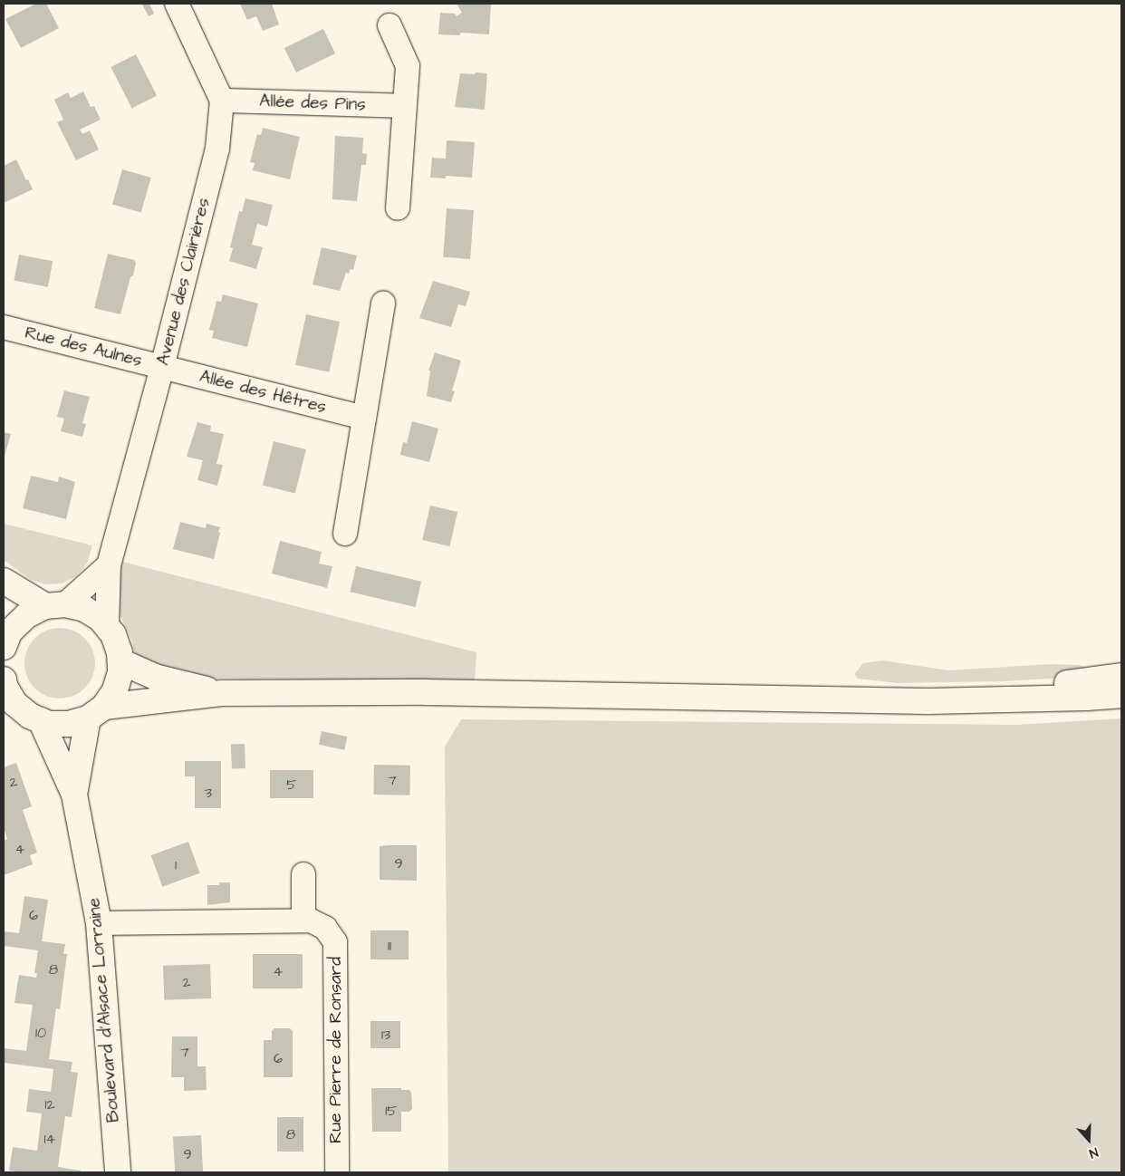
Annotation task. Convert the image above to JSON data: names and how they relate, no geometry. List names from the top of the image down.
{
  "streets": {
    "main road": ["Boulevard d'Alsace Lorraine"],
    "street": [
      "Allée des Pins",
      "Avenue des Clairières",
      "Rue des Aulnes",
      "Allée des Hêtres",
      "Rue Pierre de Ronsard"
    ]
  },
  "crossings": [
    ["Allée des Pins", "Avenue des Clairières"],
    ["Avenue des Clairières", "Rue des Aulnes"],
    ["Avenue des Clairières", "Allée des Hêtres"],
    ["Rue des Aulnes", "Allée des Hêtres"],
    ["Boulevard d'Alsace Lorraine", "Rue Pierre de Ronsard"]
  ],
  "house_numbers": [
    "7",
    "2",
    "5",
    "3",
    "4",
    "9",
    "1",
    "6",
    "11",
    "8",
    "4",
    "2",
    "10",
    "13",
    "7",
    "6",
    "12",
    "15",
    "8",
    "14",
    "9"
  ],
  "north": "bottom"
}
